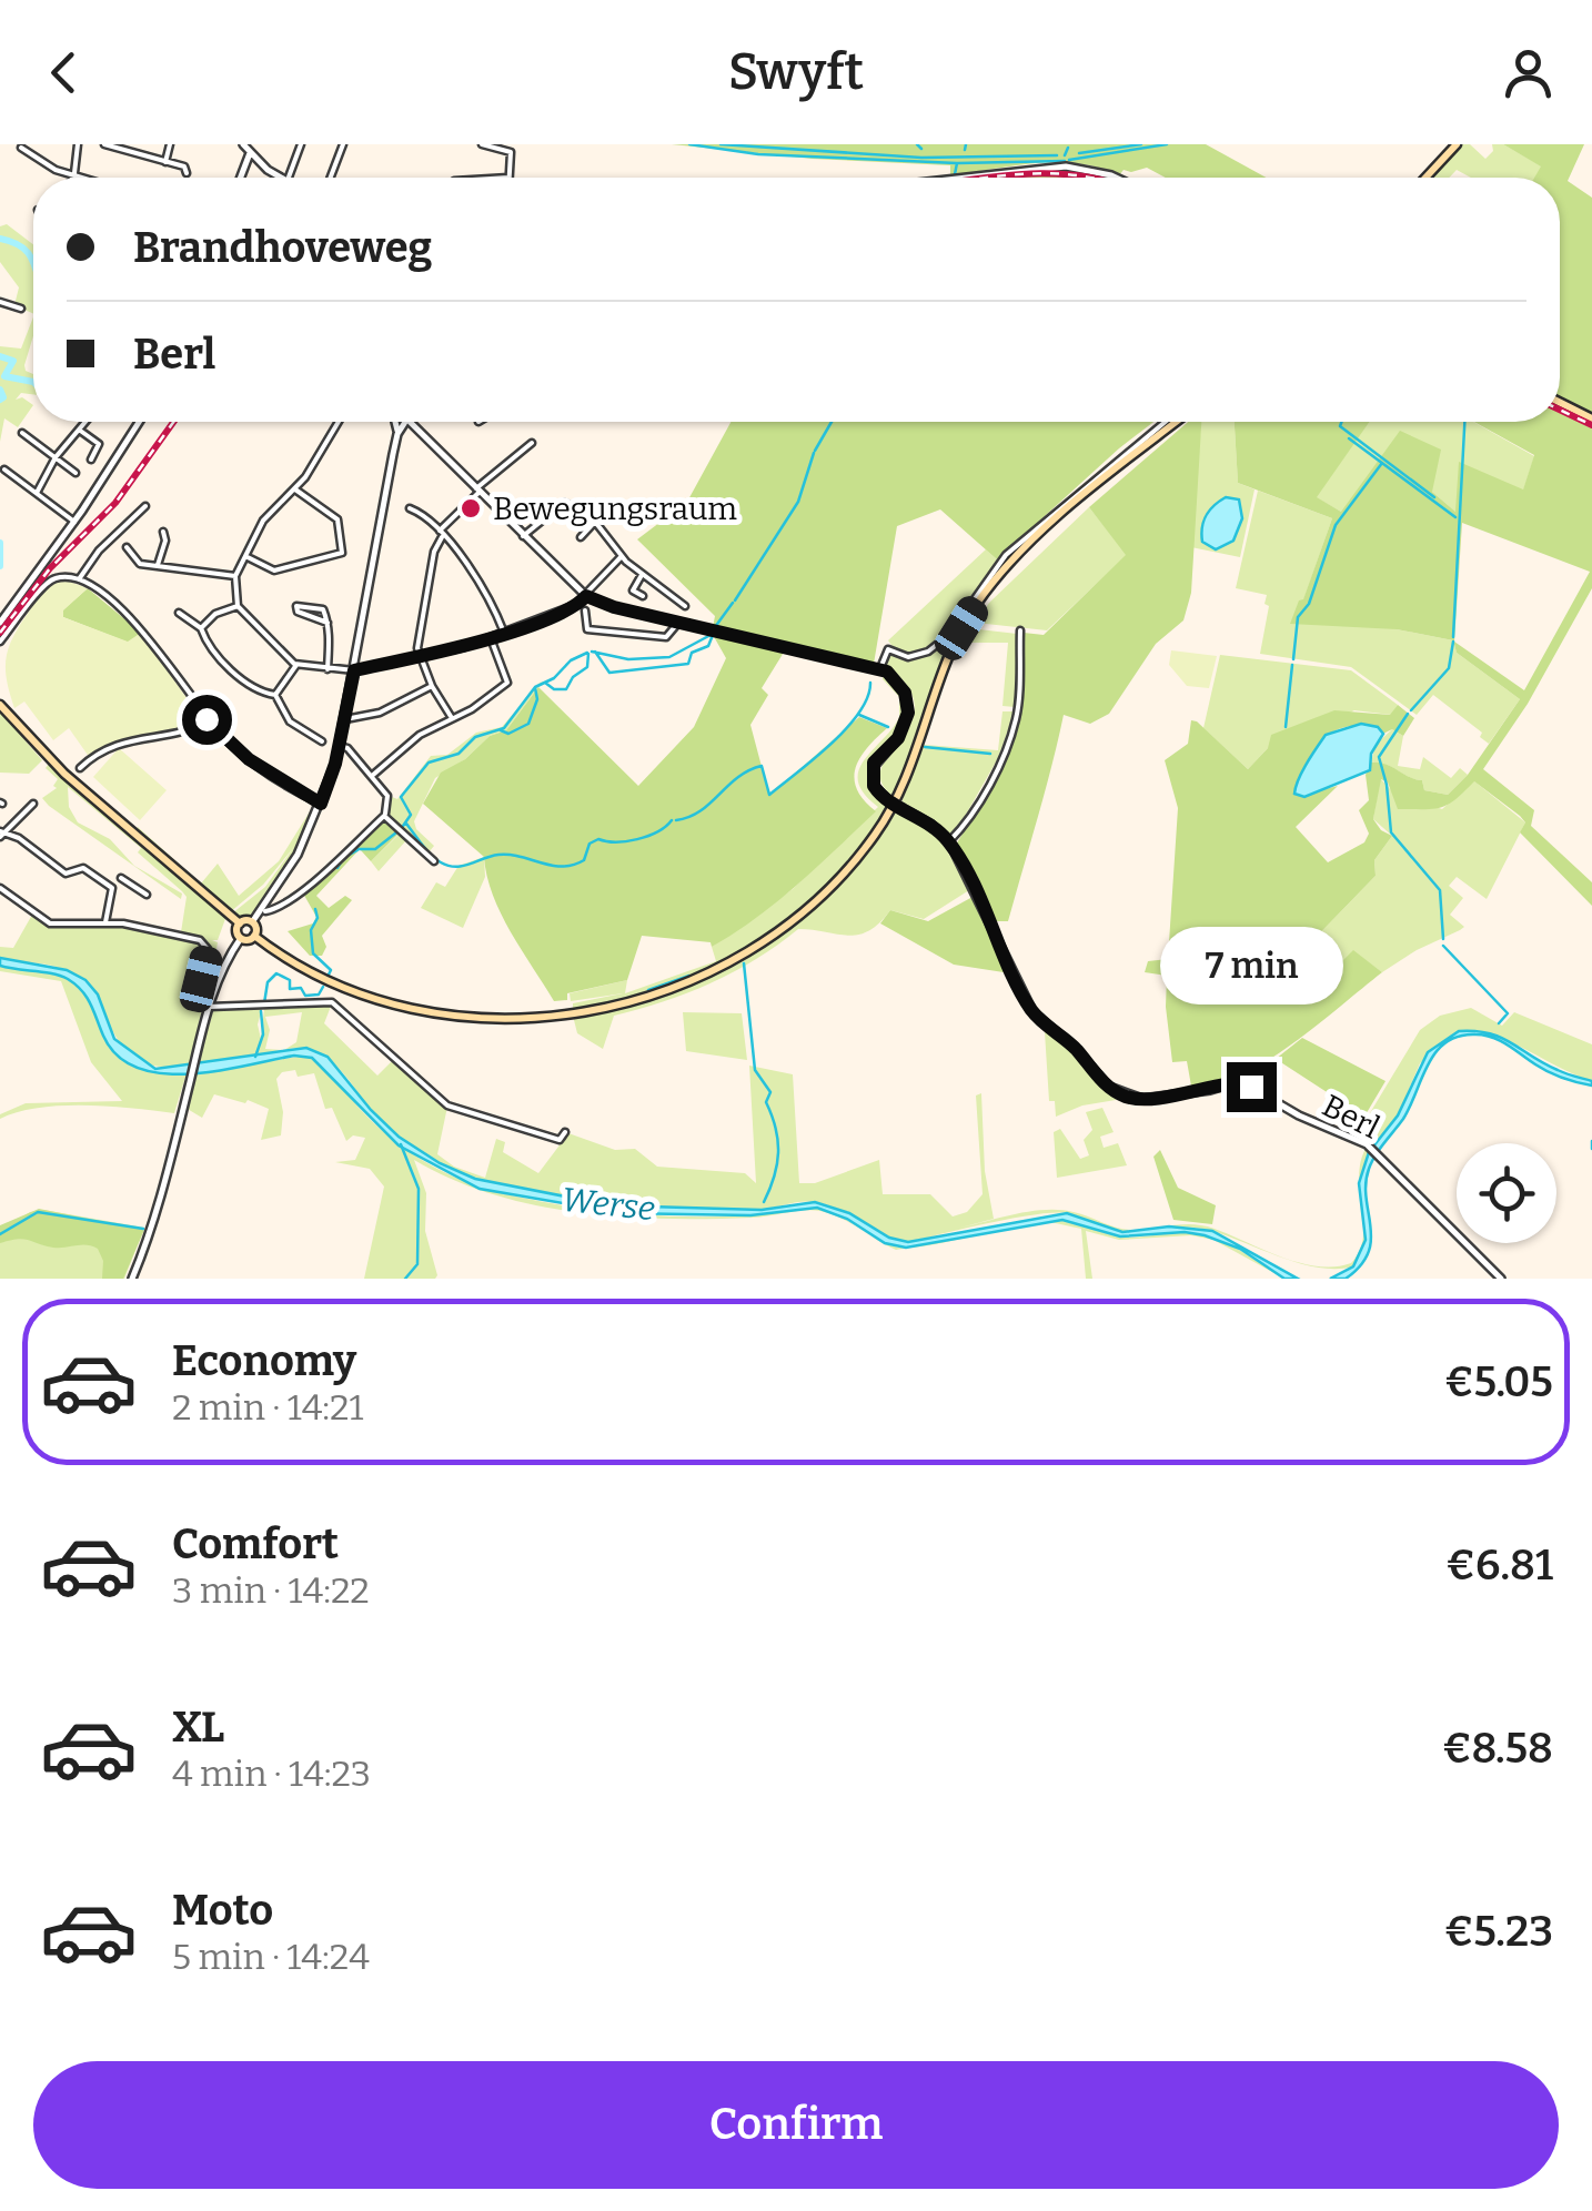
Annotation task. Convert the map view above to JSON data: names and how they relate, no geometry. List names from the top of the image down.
{
  "streets": {
    "street": ["Berl"]
  },
  "water": ["Werse"],
  "places": ["Bewegungsraum"],
  "page": {
    "header": "Swyft",
    "banner": ["Brandhoveweg", "Berl"],
    "bubble": "7 min",
    "list": [
      {
        "name": "Economy",
        "note": "2 min · 14:21",
        "value": "€5.05"
      },
      {
        "name": "Comfort",
        "note": "3 min · 14:22",
        "value": "€6.81"
      },
      {
        "name": "XL",
        "note": "4 min · 14:23",
        "value": "€8.58"
      },
      {
        "name": "Moto",
        "note": "5 min · 14:24",
        "value": "€5.23"
      }
    ],
    "buttons": "Confirm"
  }
}
